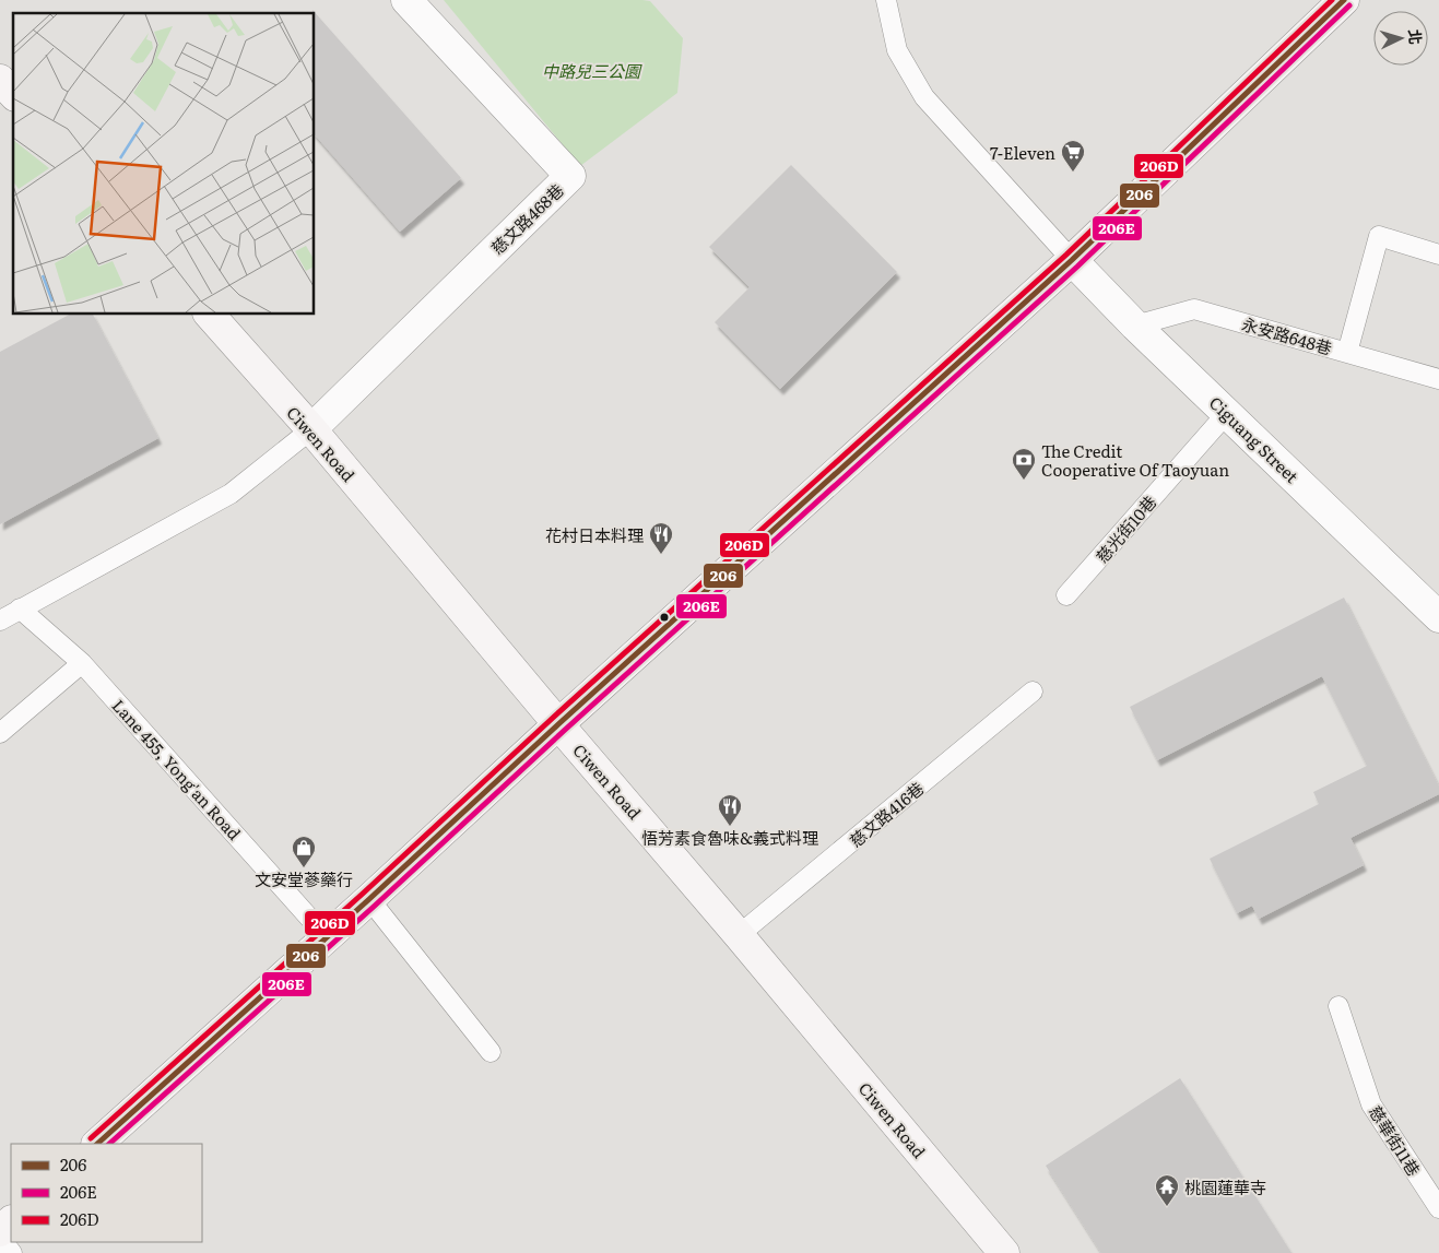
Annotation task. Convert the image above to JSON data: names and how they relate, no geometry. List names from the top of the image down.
{
  "streets": {
    "main road": ["Ciwen Road"],
    "street": ["慈文路468巷", "Ciguang Street"],
    "lane": [
      "永安路648巷",
      "慈光街10巷",
      "Lane 455, Yong'an Road",
      "慈文路416巷",
      "慈華街11巷"
    ]
  },
  "crossings": [
    ["慈文路468巷", "Ciwen Road"],
    ["永安路648巷", "Ciguang Street"],
    ["Ciguang Street", "慈光街10巷"],
    ["Ciwen Road", "慈文路416巷"]
  ],
  "parks": ["中路兒三公園"],
  "places": {
    "supermarket": ["7-Eleven"],
    "bank": ["The Credit Cooperative Of Taoyuan"],
    "restaurant": ["花村日本料理", "悟芳素食魯味&義式料理"],
    "shop": ["文安堂蔘藥行"],
    "temple": ["桃園蓮華寺"]
  },
  "lines": ["transit line 206", "transit line 206D", "transit line 206E"],
  "legend": ["206", "206E", "206D"],
  "north": "right"
}
